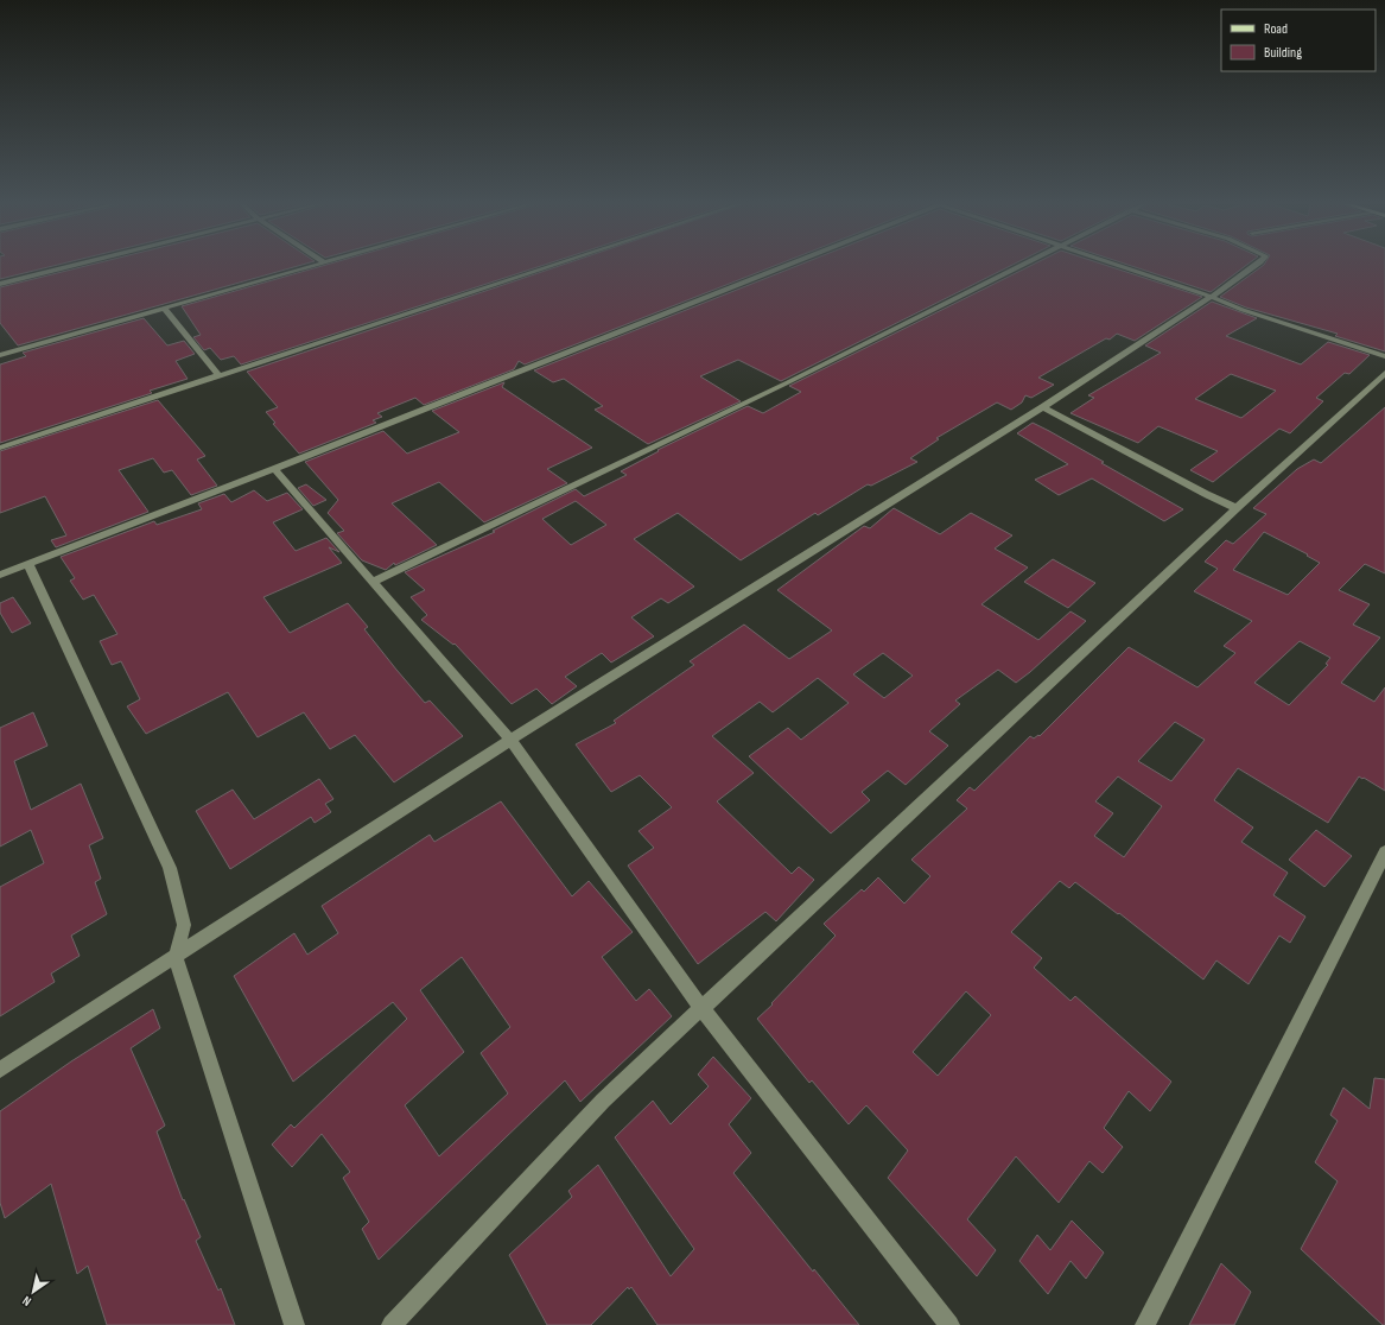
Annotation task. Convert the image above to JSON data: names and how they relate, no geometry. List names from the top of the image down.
{
  "legend": ["Road", "Building"],
  "north": "bottom left"
}
